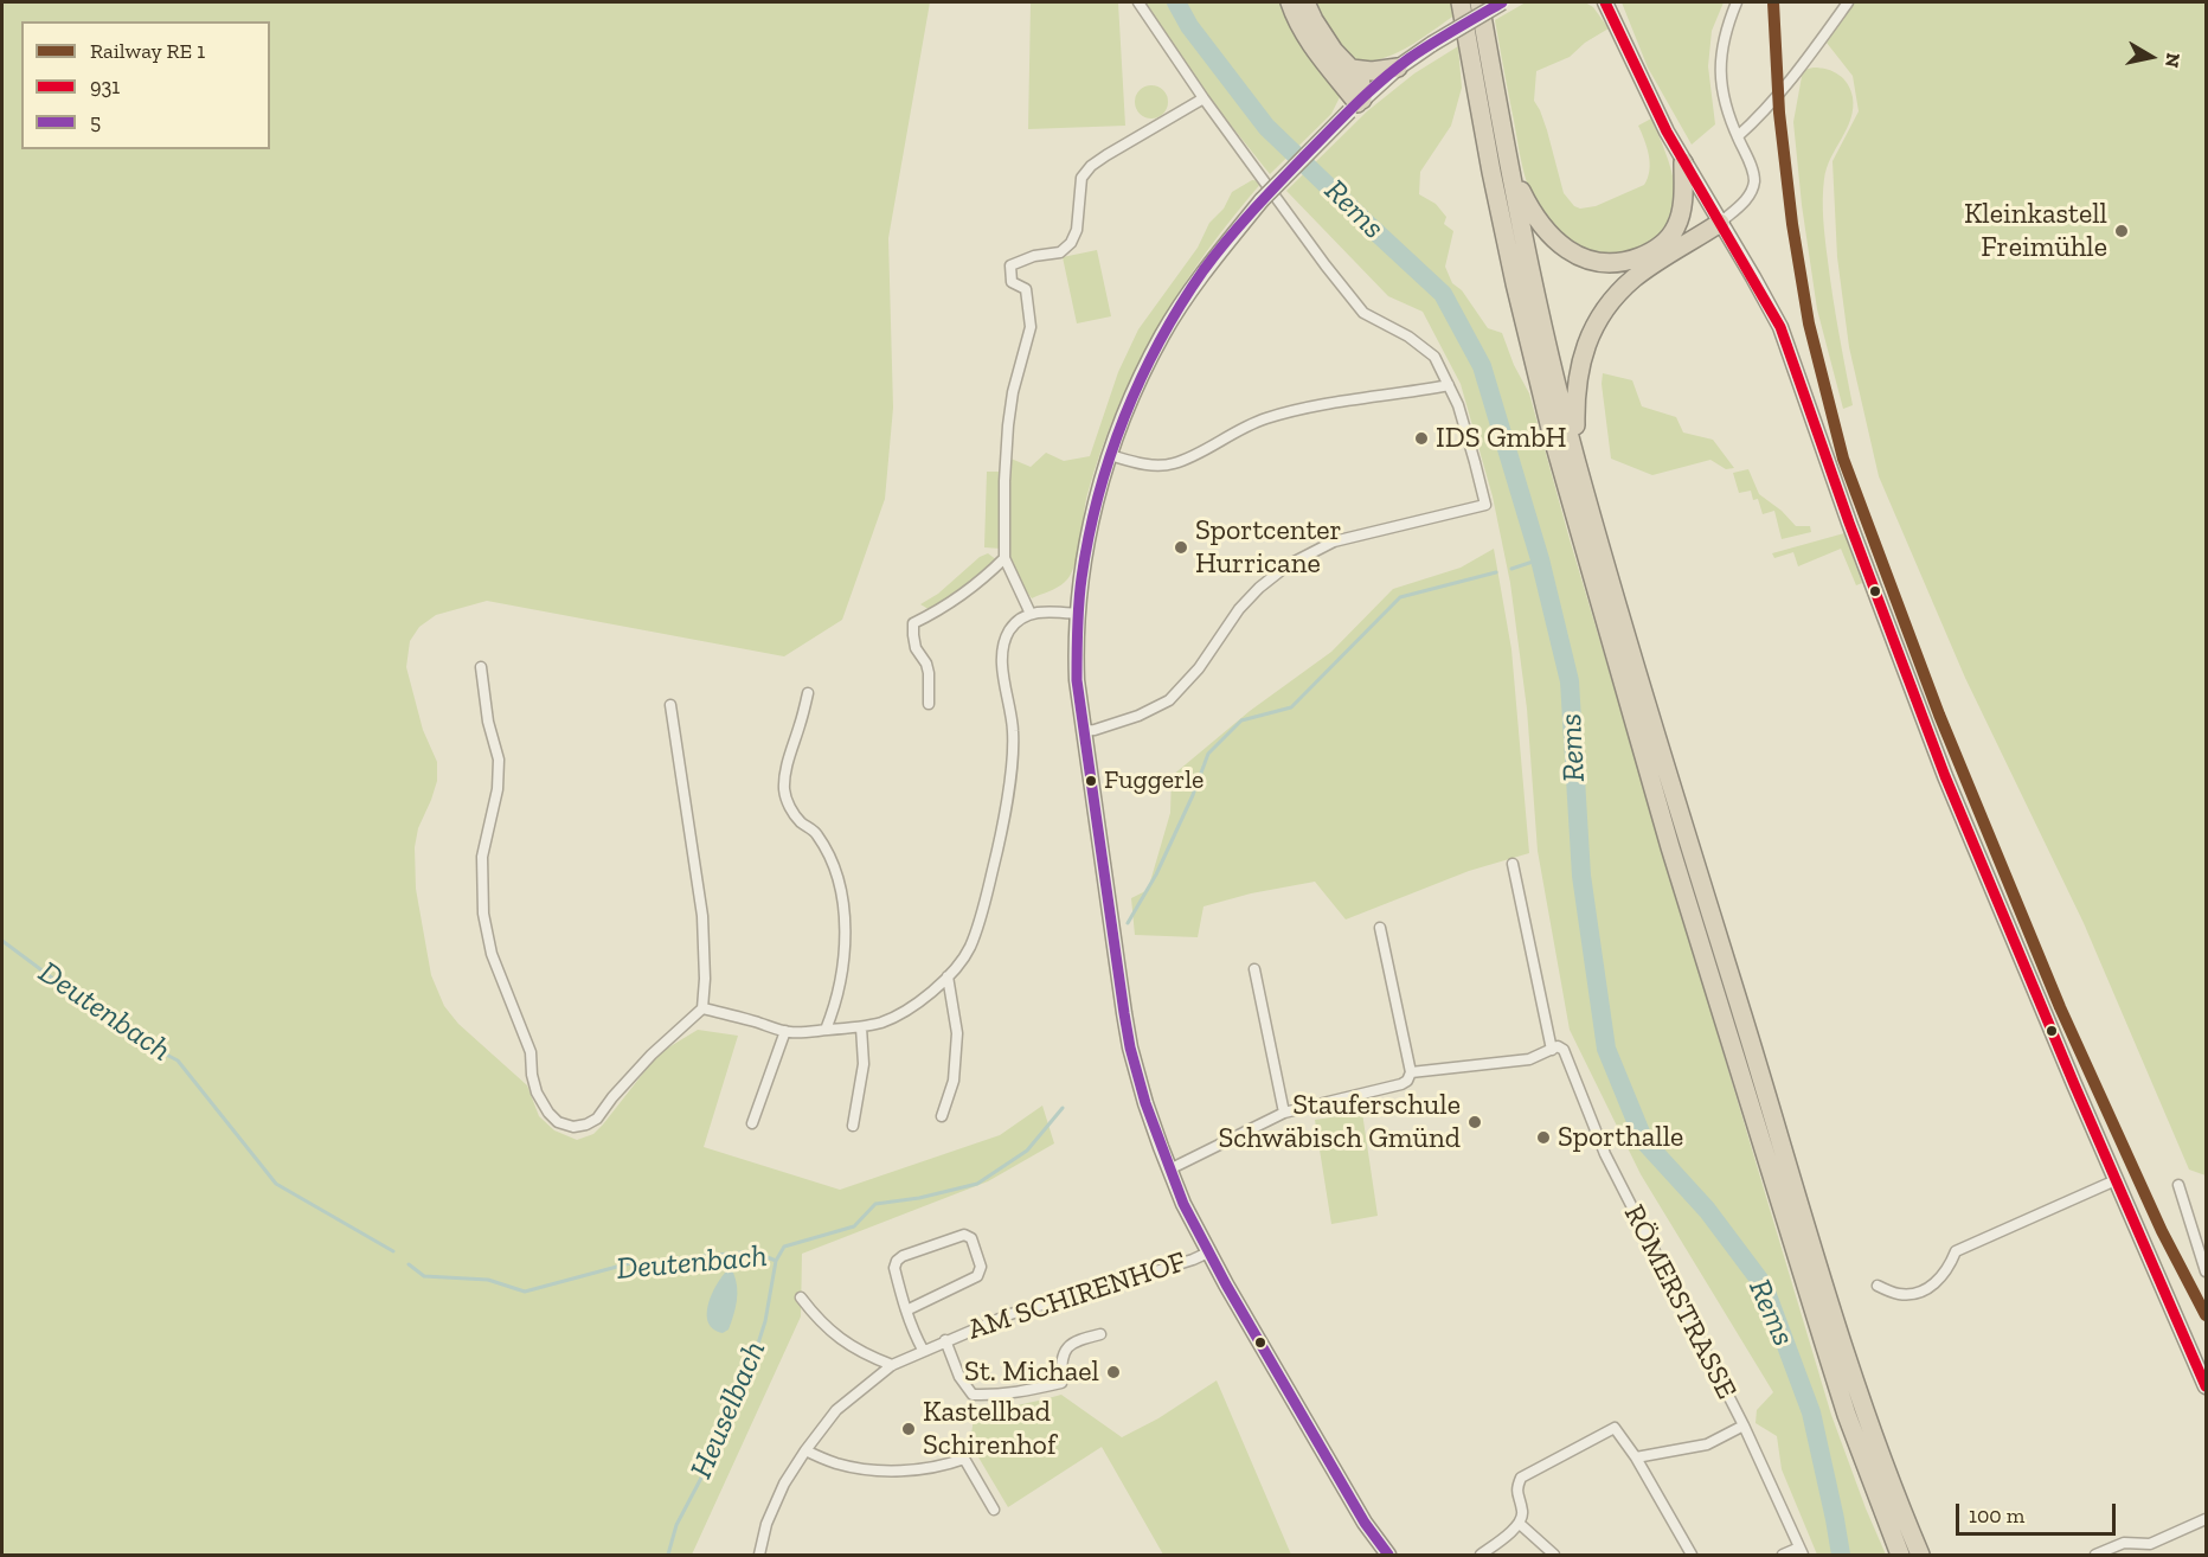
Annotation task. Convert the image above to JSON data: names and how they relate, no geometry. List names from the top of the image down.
{
  "streets": {
    "street": ["AM SCHIRENHOF", "RÖMERSTRASSE"]
  },
  "water": ["Rems", "Deutenbach", "Heuselbach"],
  "places": [
    "Kleinkastell Freimühle",
    "IDS GmbH",
    "Sportcenter Hurricane",
    "Fuggerle",
    "Stauferschule Schwäbisch Gmünd",
    "Sporthalle",
    "St. Michael",
    "Kastellbad Schirenhof"
  ],
  "lines": ["transit line 931", "transit line 5"],
  "legend": ["Railway RE 1", "931", "5"],
  "scale_bar": "100 m",
  "north": "right"
}
